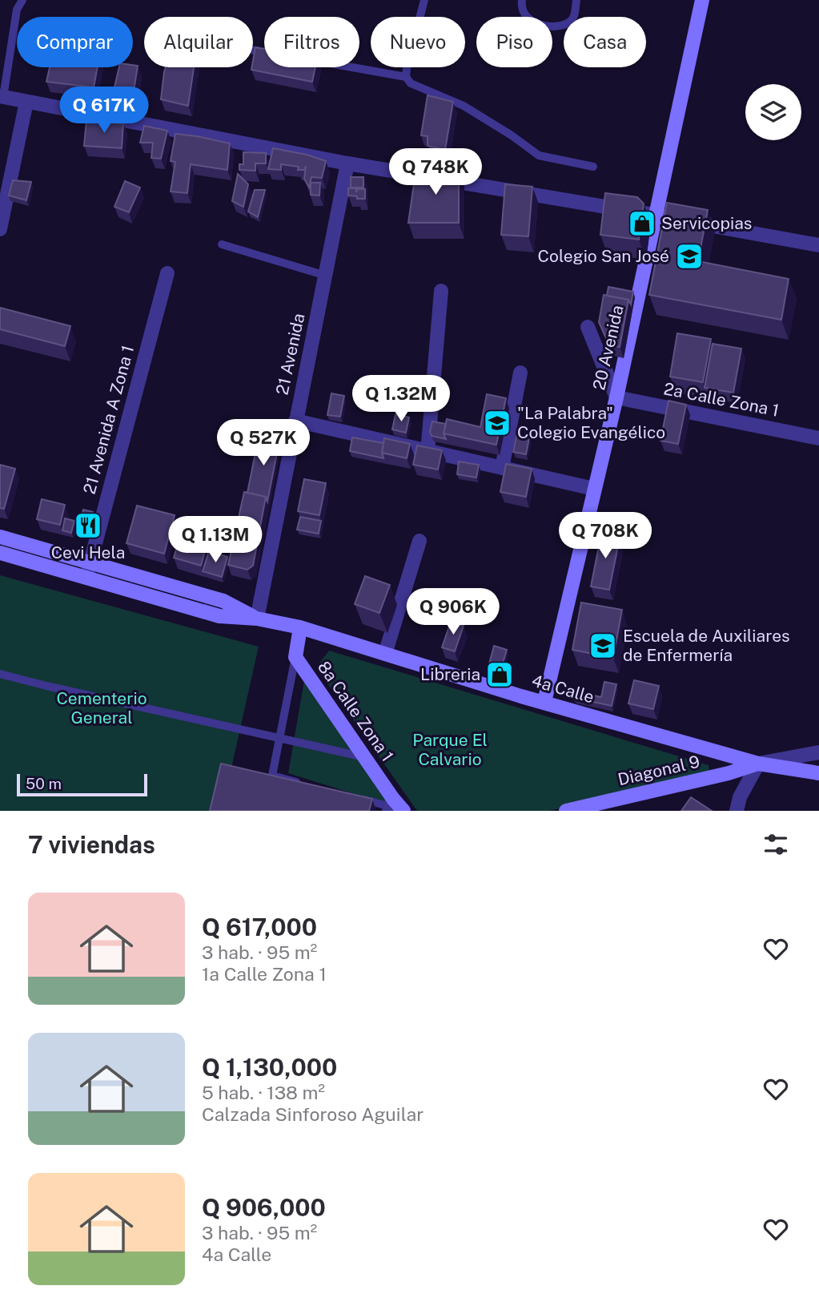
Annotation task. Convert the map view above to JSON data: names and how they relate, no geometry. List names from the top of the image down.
{
  "streets": {
    "main road": [
      "20 Avenida",
      "4a Calle",
      "8a Calle Zona 1",
      "Diagonal 9"
    ],
    "street": ["21 Avenida", "2a Calle Zona 1", "21 Avenida A Zona 1"]
  },
  "crossings": [
    ["20 Avenida", "2a Calle Zona 1"],
    ["20 Avenida", "4a Calle"],
    ["21 Avenida", "4a Calle"],
    ["4a Calle", "8a Calle Zona 1"],
    ["4a Calle", "Diagonal 9"]
  ],
  "parks": ["Cementerio General", "Parque El Calvario"],
  "places": {
    "shop": ["Servicopias", "Libreria"],
    "school or university": ["Colegio San José", "\"La Palabra\" Colegio Evangélico", "Escuela de Auxiliares de Enfermería"],
    "restaurant": ["Cevi Hela"]
  },
  "scale_bar": "50 m",
  "page": {
    "chip": [
      "Comprar",
      "Alquilar",
      "Filtros",
      "Nuevo",
      "Piso",
      "Casa"
    ],
    "price": [
      "Q 617K",
      "Q 748K",
      "Q 1.32M",
      "Q 527K",
      "Q 708K",
      "Q 1.13M",
      "Q 906K"
    ],
    "scale": "50 m",
    "heading": "7 viviendas",
    "list": [
      {
        "name": "Q 617,000",
        "note": "3 hab. · 95 m² · 1a Calle Zona 1"
      },
      {
        "name": "Q 1,130,000",
        "note": "5 hab. · 138 m² · Calzada Sinforoso Aguilar"
      },
      {
        "name": "Q 906,000",
        "note": "3 hab. · 95 m² · 4a Calle"
      }
    ]
  }
}
